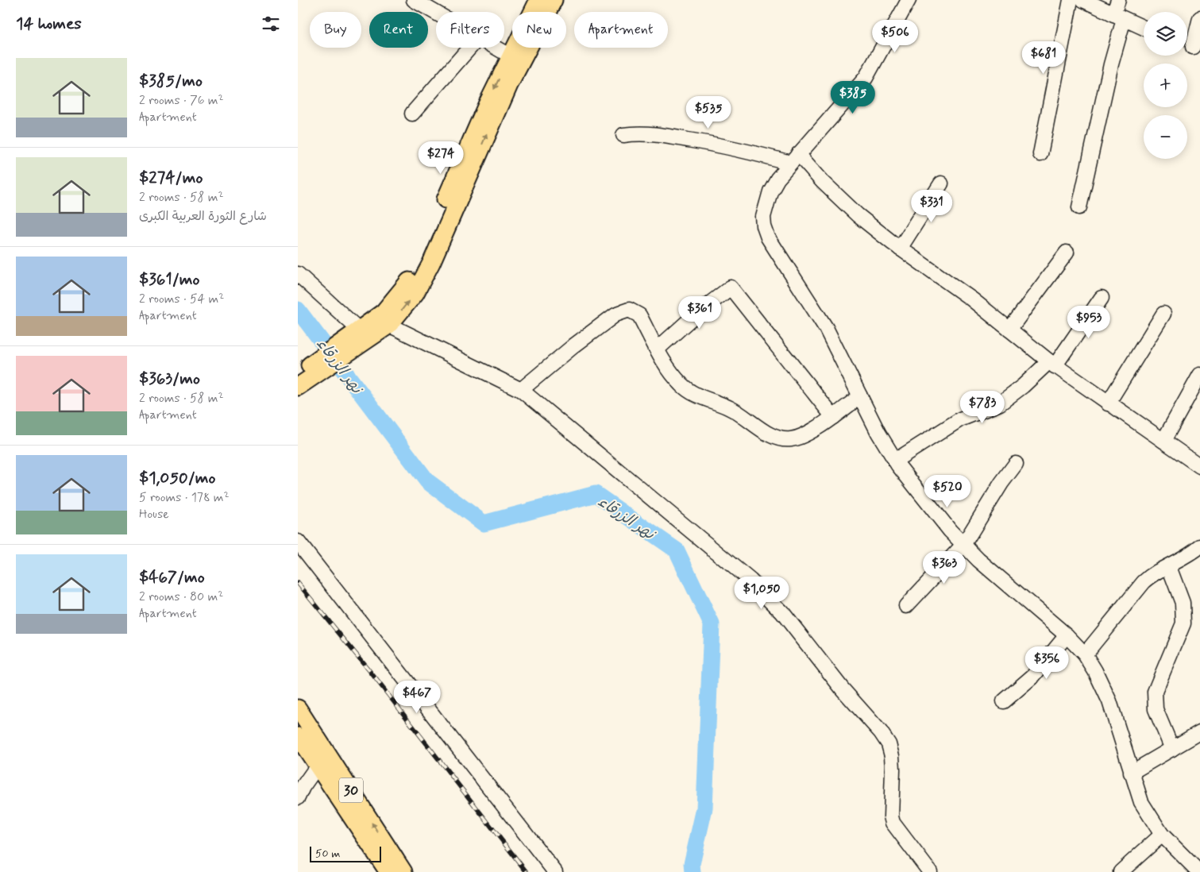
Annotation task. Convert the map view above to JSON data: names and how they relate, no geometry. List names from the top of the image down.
{
  "streets": {
    "main road": ["30"]
  },
  "water": ["نهر الزرقاء"],
  "scale_bar": "50 m",
  "page": {
    "heading": "14 homes",
    "map_buttons": ["+", "−"],
    "chip": [
      "Buy",
      "Rent",
      "Filters",
      "New",
      "Apartment"
    ],
    "price": [
      "$506",
      "$681",
      "$385",
      "$535",
      "$274",
      "$331",
      "$361",
      "$953",
      "$783",
      "$520",
      "$363",
      "$1,050",
      "$356",
      "$467"
    ],
    "list": [
      {
        "name": "$385/mo",
        "note": "2 rooms · 76 m² · Apartment"
      },
      {
        "name": "$274/mo",
        "note": "2 rooms · 58 m² · شارع الثورة العربية الكبرى"
      },
      {
        "name": "$361/mo",
        "note": "2 rooms · 54 m² · Apartment"
      },
      {
        "name": "$363/mo",
        "note": "2 rooms · 58 m² · Apartment"
      },
      {
        "name": "$1,050/mo",
        "note": "5 rooms · 178 m² · House"
      },
      {
        "name": "$467/mo",
        "note": "2 rooms · 80 m² · Apartment"
      }
    ],
    "scale": "50 m"
  }
}
